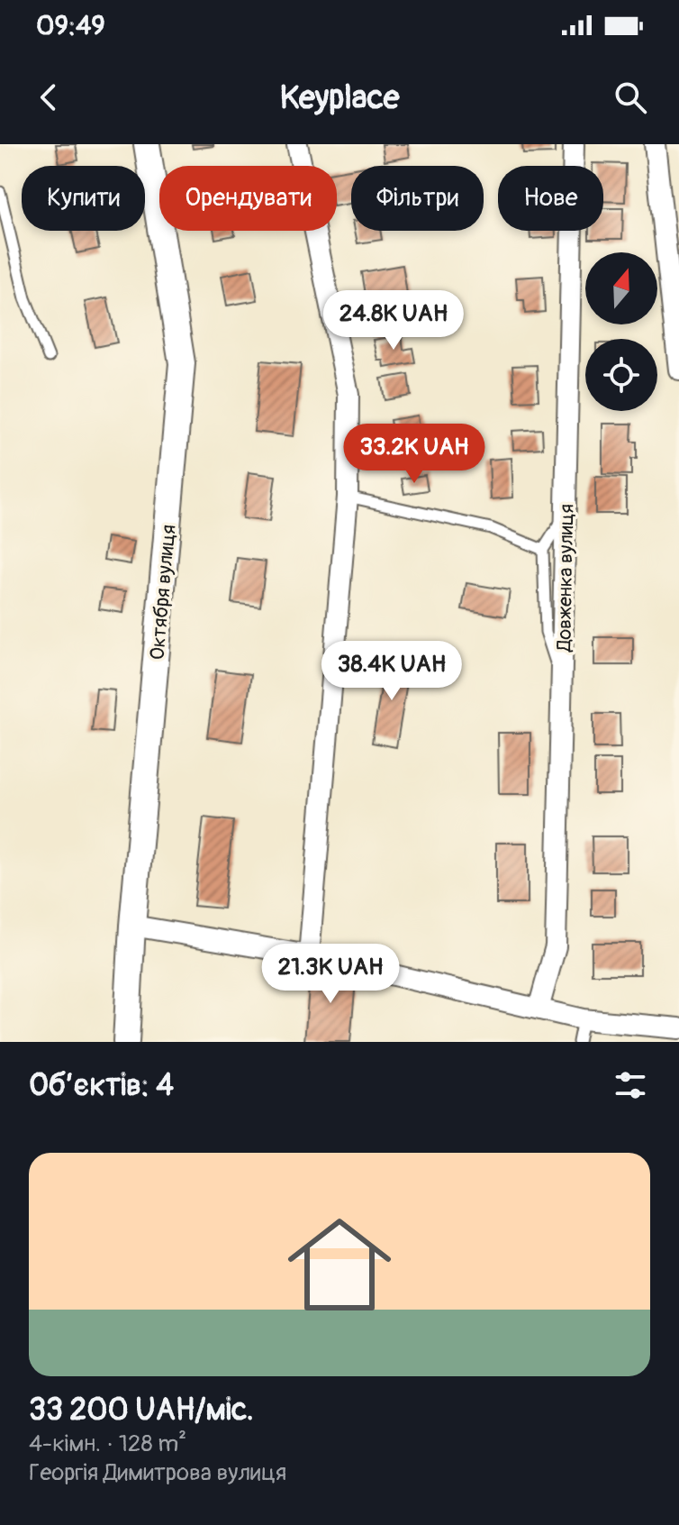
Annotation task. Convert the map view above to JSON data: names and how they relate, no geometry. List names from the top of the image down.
{
  "streets": {
    "street": ["Довженка вулиця", "Октября вулиця"]
  },
  "north": "top",
  "page": {
    "status": "09:49",
    "header": "Keyplace",
    "chip": [
      "Купити",
      "Орендувати",
      "Фільтри",
      "Нове"
    ],
    "price": [
      "24.8K UAH",
      "33.2K UAH",
      "38.4K UAH",
      "21.3K UAH"
    ],
    "heading": "Об’єктів: 4",
    "list": [
      {
        "name": "33 200 UAH/міс.",
        "note": "4-кімн. · 128 m² · Георгія Димитрова вулиця"
      }
    ]
  }
}
